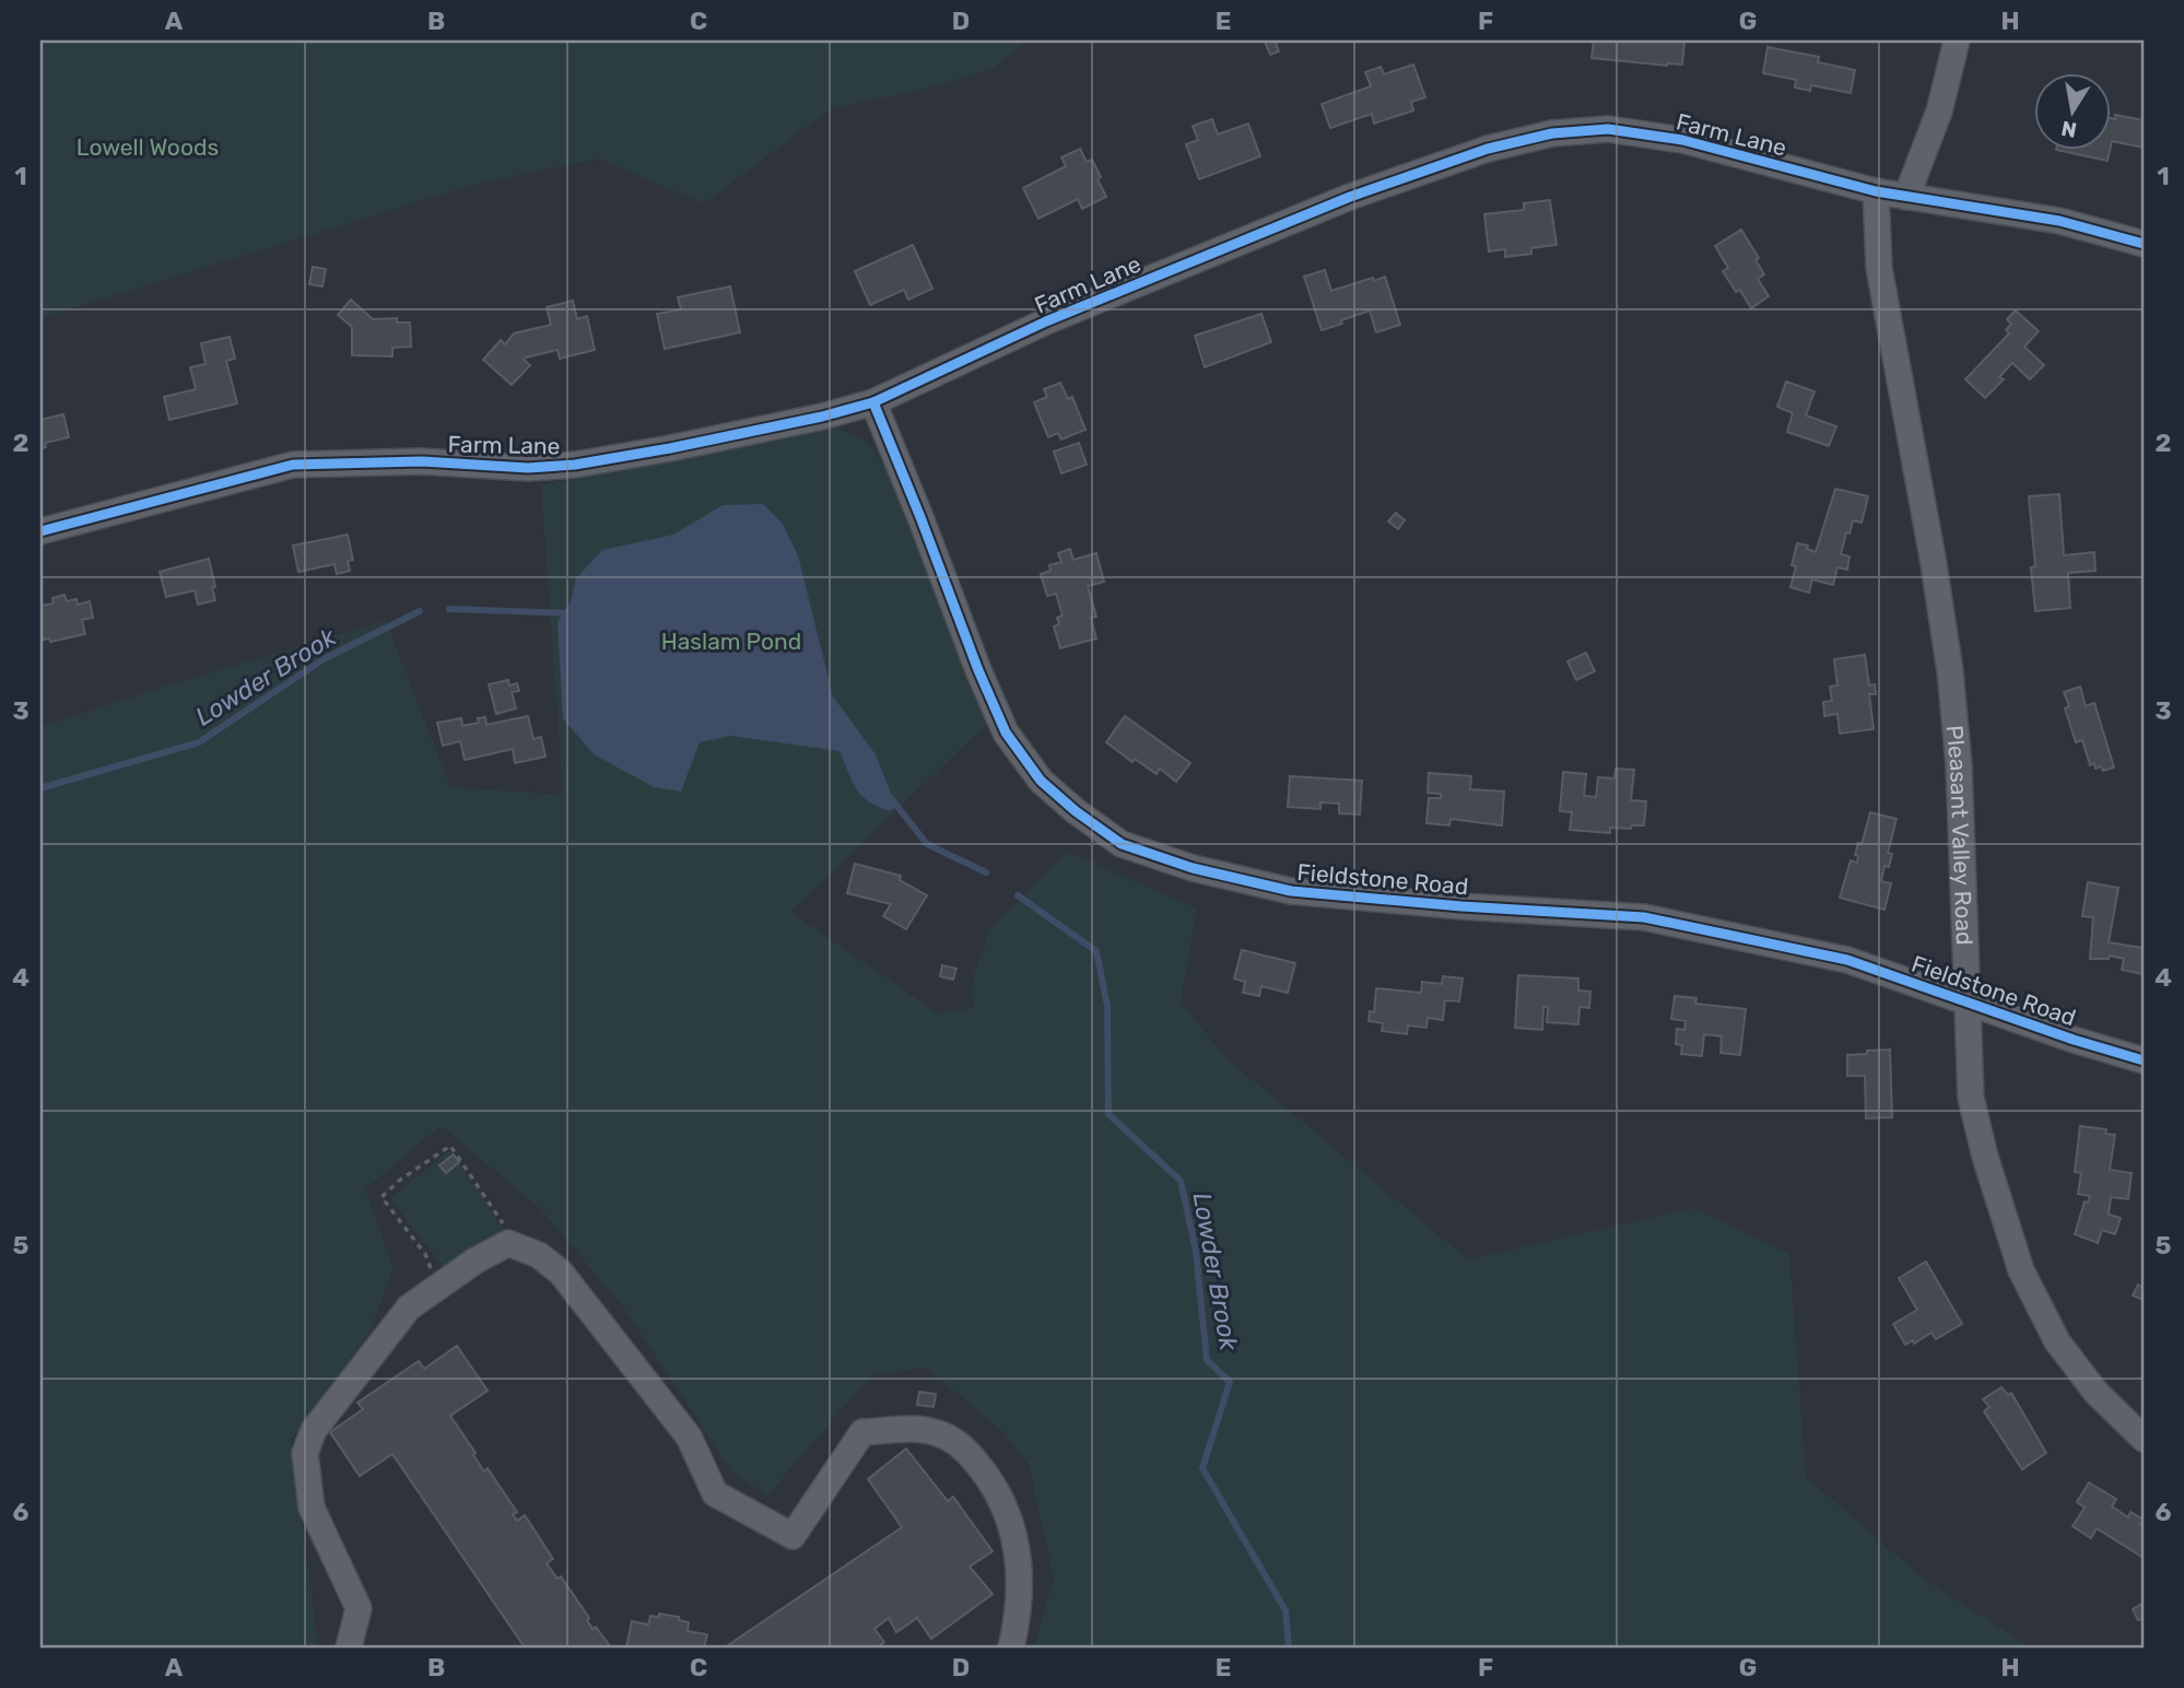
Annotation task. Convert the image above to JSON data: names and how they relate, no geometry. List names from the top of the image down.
{
  "streets": {
    "street": ["Farm Lane", "Pleasant Valley Road", "Fieldstone Road"]
  },
  "crossings": [
    ["Farm Lane", "Pleasant Valley Road"],
    ["Farm Lane", "Fieldstone Road"],
    ["Pleasant Valley Road", "Fieldstone Road"]
  ],
  "water": ["Lowder Brook"],
  "parks": ["Lowell Woods", "Haslam Pond"],
  "north": "bottom",
  "grid": {
    "columns": [
      "A",
      "B",
      "C",
      "D",
      "E",
      "F",
      "G",
      "H"
    ],
    "rows": [
      "1",
      "2",
      "3",
      "4",
      "5",
      "6"
    ]
  }
}
